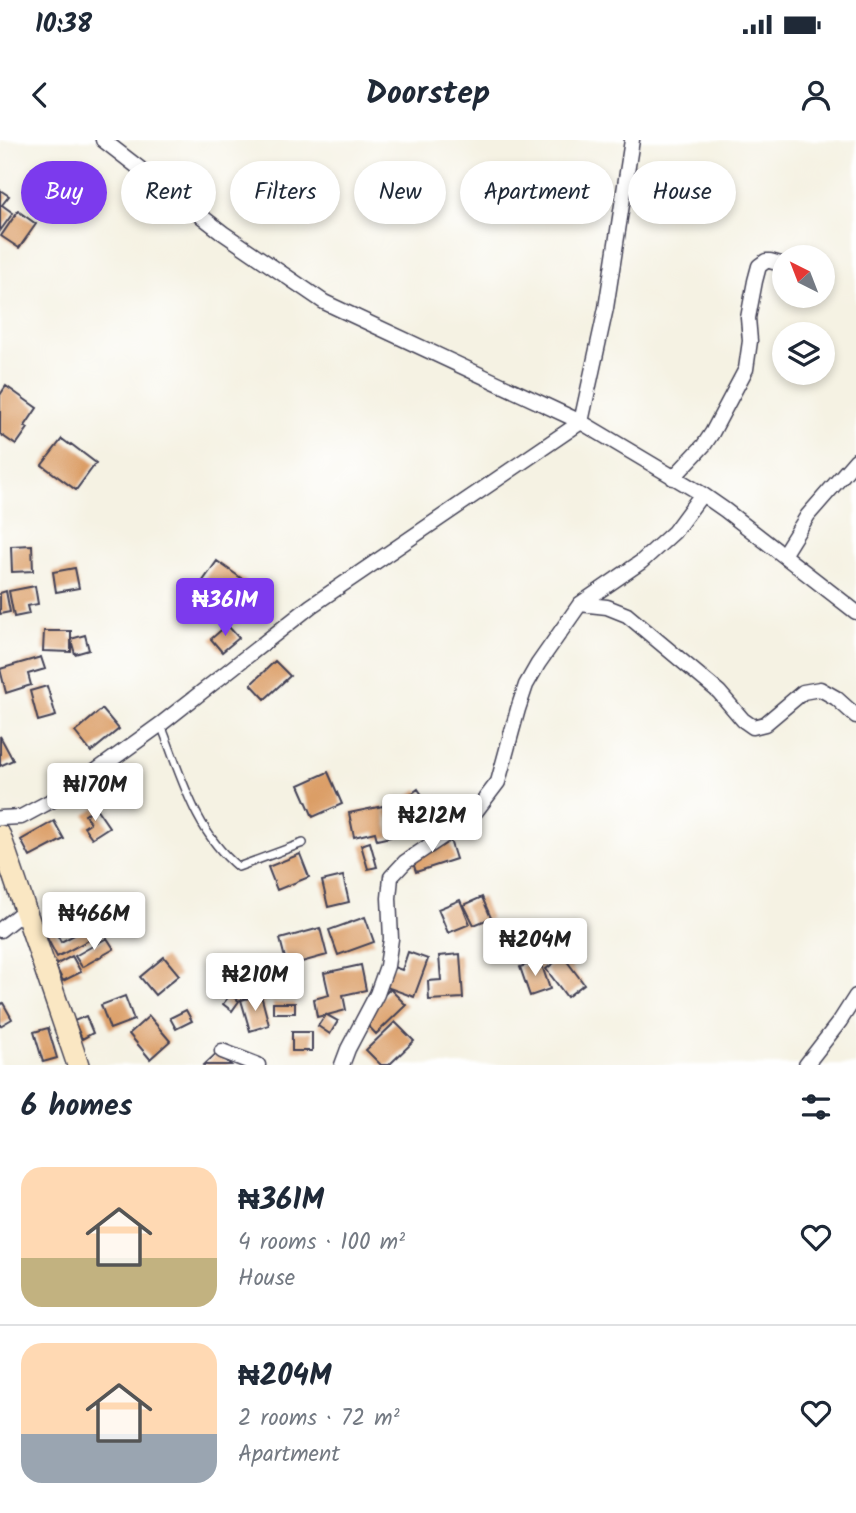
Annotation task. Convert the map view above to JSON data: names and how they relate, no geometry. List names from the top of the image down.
{
  "north": "top left",
  "page": {
    "status": "10:38",
    "header": "Doorstep",
    "chip": [
      "Buy",
      "Rent",
      "Filters",
      "New",
      "Apartment",
      "House"
    ],
    "price": [
      "₦361M",
      "₦170M",
      "₦212M",
      "₦466M",
      "₦204M",
      "₦210M"
    ],
    "heading": "6 homes",
    "list": [
      {
        "name": "₦361M",
        "note": "4 rooms · 100 m² · House"
      },
      {
        "name": "₦204M",
        "note": "2 rooms · 72 m² · Apartment"
      }
    ]
  }
}
